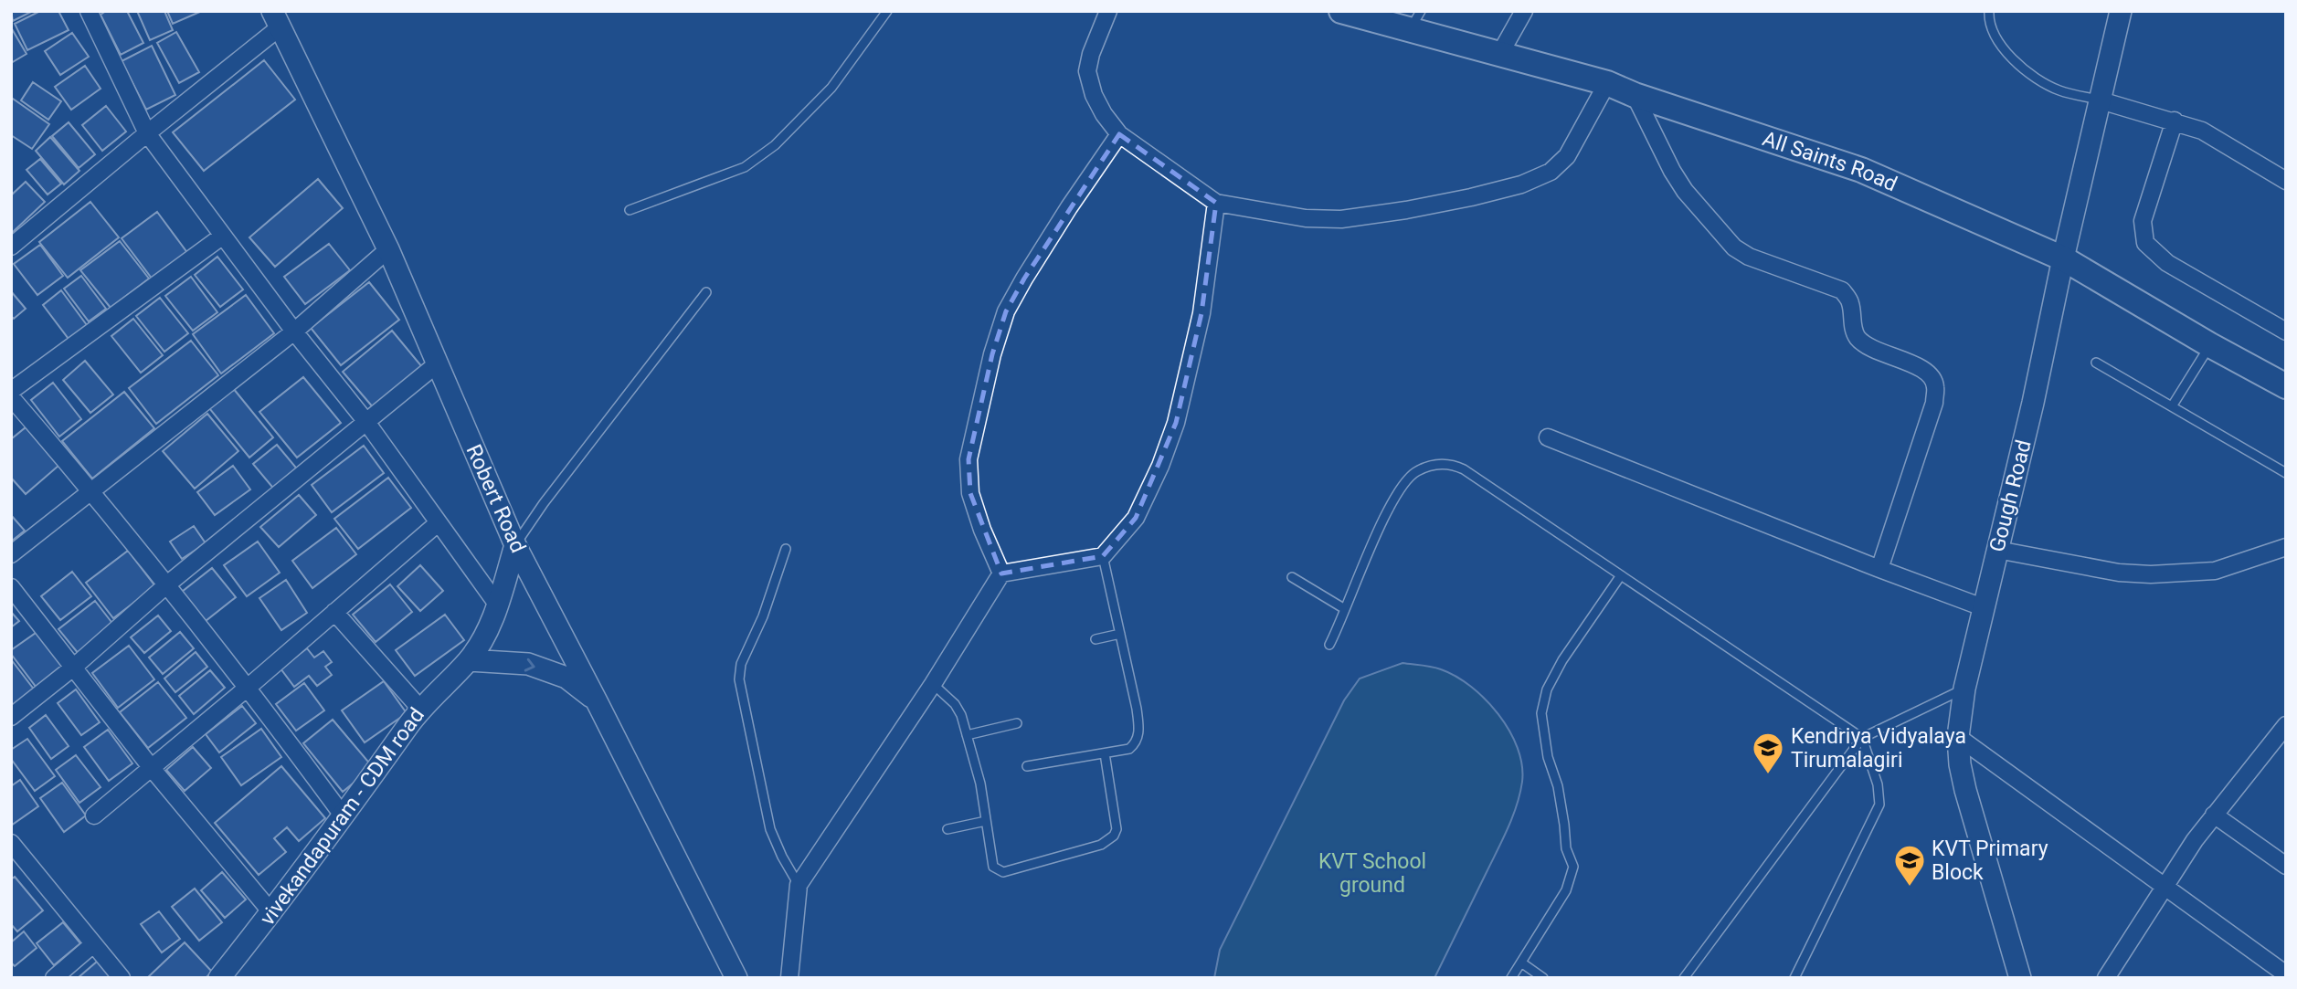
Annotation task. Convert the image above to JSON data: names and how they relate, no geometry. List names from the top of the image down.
{
  "streets": {
    "main road": ["All Saints Road"],
    "street": ["Gough Road", "Robert Road", "vivekandapuram - CDM road"]
  },
  "crossings": [
    ["All Saints Road", "Gough Road"],
    ["Robert Road", "vivekandapuram - CDM road"]
  ],
  "parks": ["KVT School ground"],
  "places": {
    "school or university": ["Kendriya Vidyalaya Tirumalagiri", "KVT Primary Block"]
  }
}
